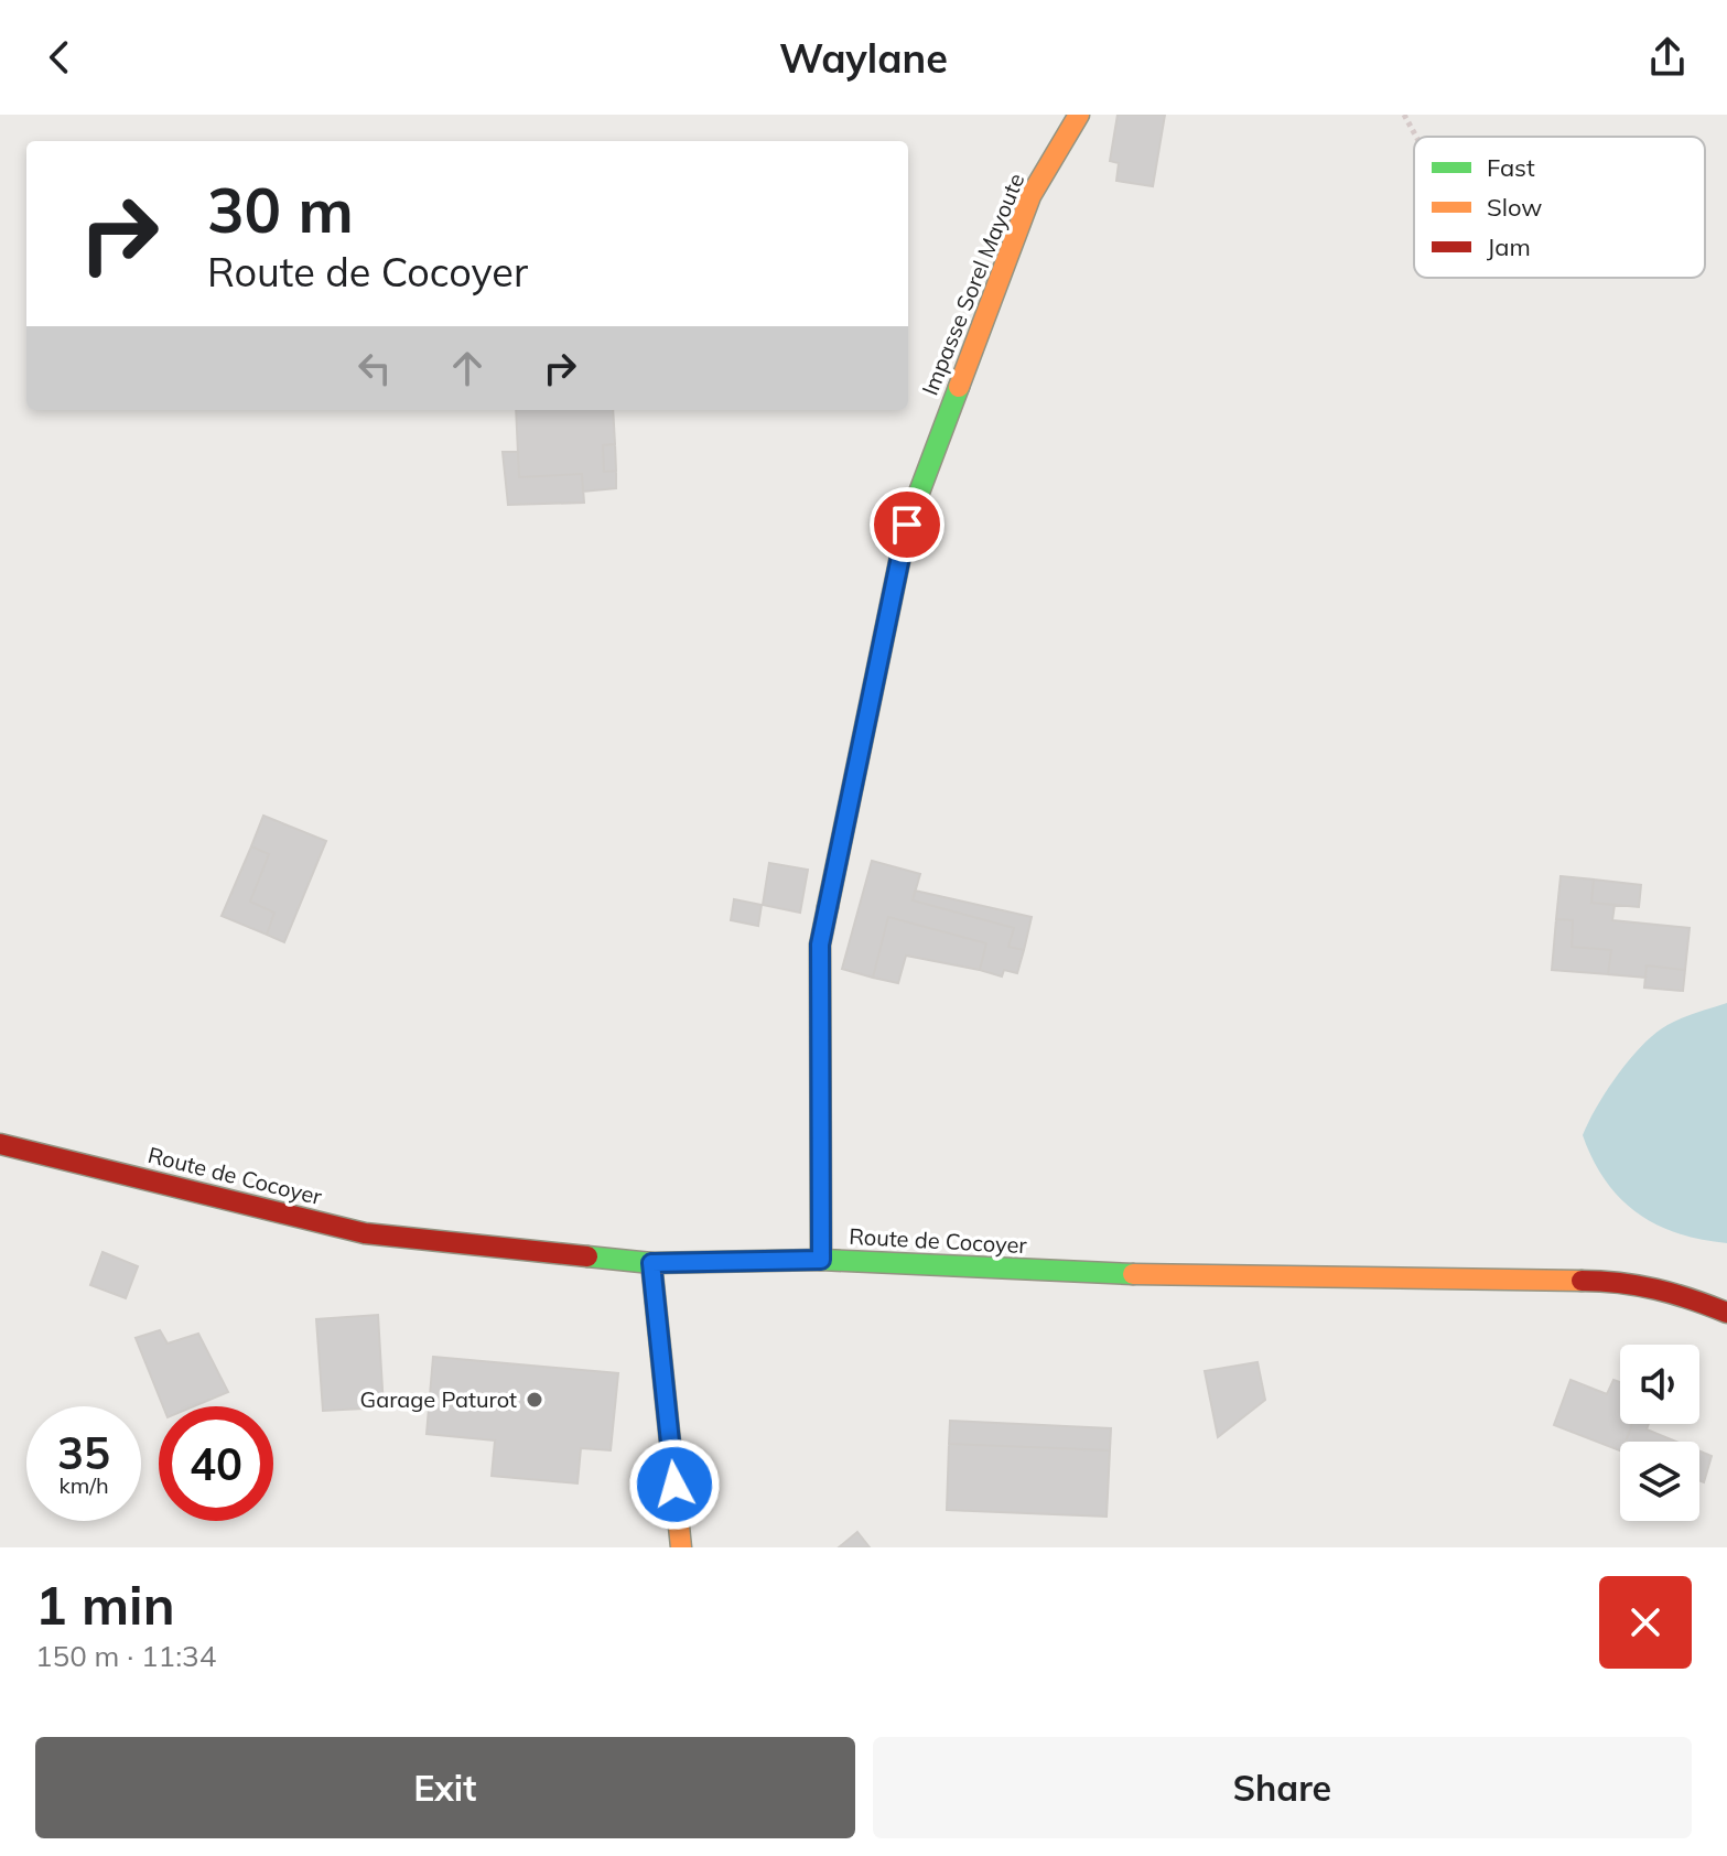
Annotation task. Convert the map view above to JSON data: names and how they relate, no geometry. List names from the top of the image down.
{
  "streets": {
    "main road": ["Impasse Sorel Mayoute", "Route de Cocoyer"]
  },
  "crossings": [
    ["Impasse Sorel Mayoute", "Route de Cocoyer"]
  ],
  "places": ["Garage Paturot"],
  "legend": ["Fast", "Slow", "Jam"],
  "page": {
    "header": "Waylane",
    "turn": ["30 m", "Route de Cocoyer"],
    "speed": "35 km/h",
    "limit": "40",
    "heading": ["1 min", "150 m · 11:34"],
    "buttons": ["Exit", "Share"]
  }
}
